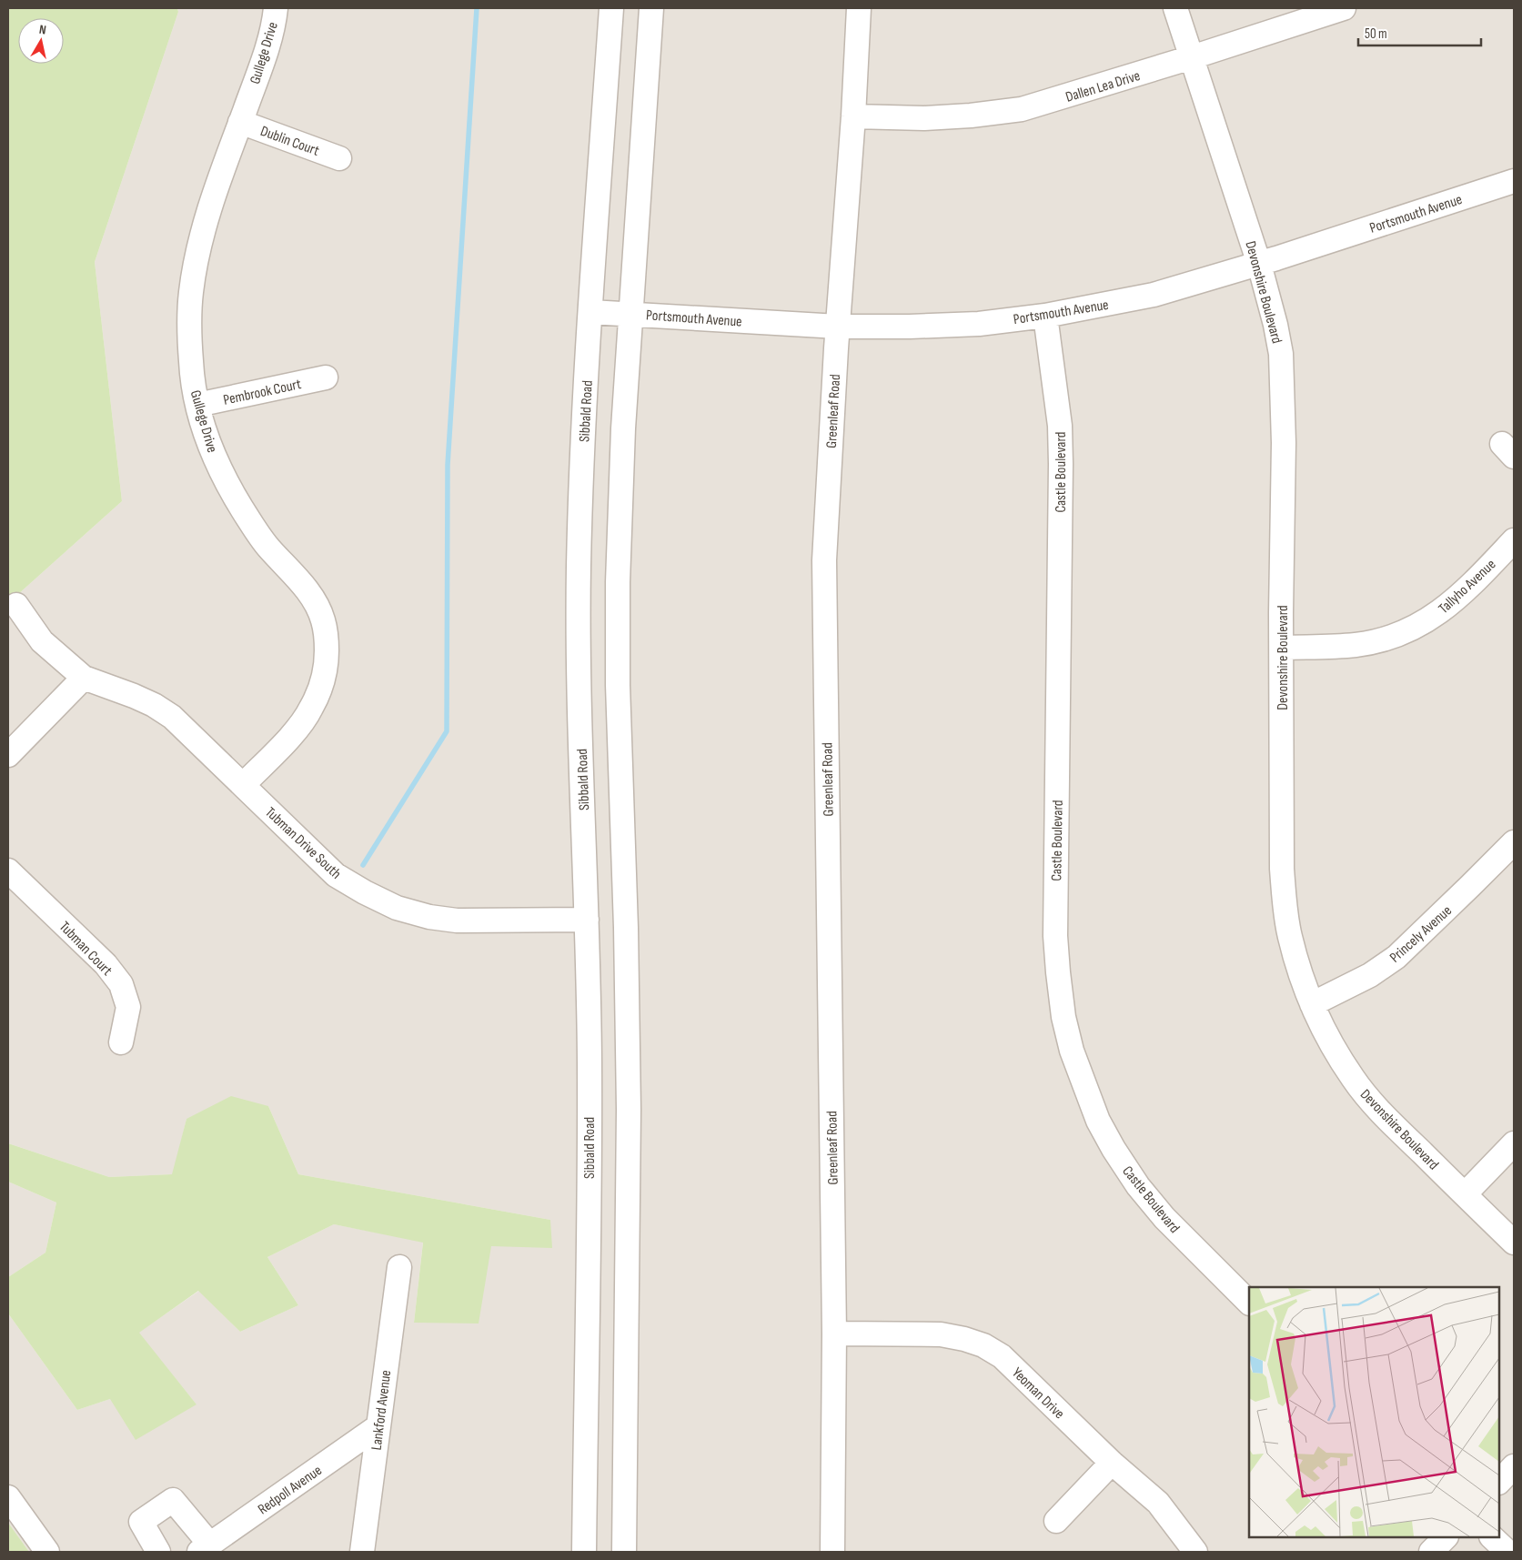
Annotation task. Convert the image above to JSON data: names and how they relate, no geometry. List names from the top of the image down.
{
  "streets": {
    "street": [
      "Gullege Drive",
      "Dallen Lea Drive",
      "Dublin Court",
      "Portsmouth Avenue",
      "Devonshire Boulevard",
      "Pembrook Court",
      "Sibbald Road",
      "Greenleaf Road",
      "Castle Boulevard",
      "Tallyho Avenue",
      "Tubman Drive South",
      "Princely Avenue",
      "Tubman Court",
      "Yeoman Drive",
      "Lankford Avenue",
      "Redpoll Avenue"
    ]
  },
  "crossings": [
    ["Gullege Drive", "Dublin Court"],
    ["Gullege Drive", "Pembrook Court"],
    ["Gullege Drive", "Tubman Drive South"],
    ["Dallen Lea Drive", "Devonshire Boulevard"],
    ["Dallen Lea Drive", "Greenleaf Road"],
    ["Portsmouth Avenue", "Devonshire Boulevard"],
    ["Portsmouth Avenue", "Sibbald Road"],
    ["Portsmouth Avenue", "Greenleaf Road"],
    ["Portsmouth Avenue", "Castle Boulevard"],
    ["Devonshire Boulevard", "Tallyho Avenue"],
    ["Devonshire Boulevard", "Princely Avenue"],
    ["Sibbald Road", "Tubman Drive South"],
    ["Greenleaf Road", "Yeoman Drive"],
    ["Lankford Avenue", "Redpoll Avenue"]
  ],
  "scale_bar": "50 m",
  "north": "top"
}
